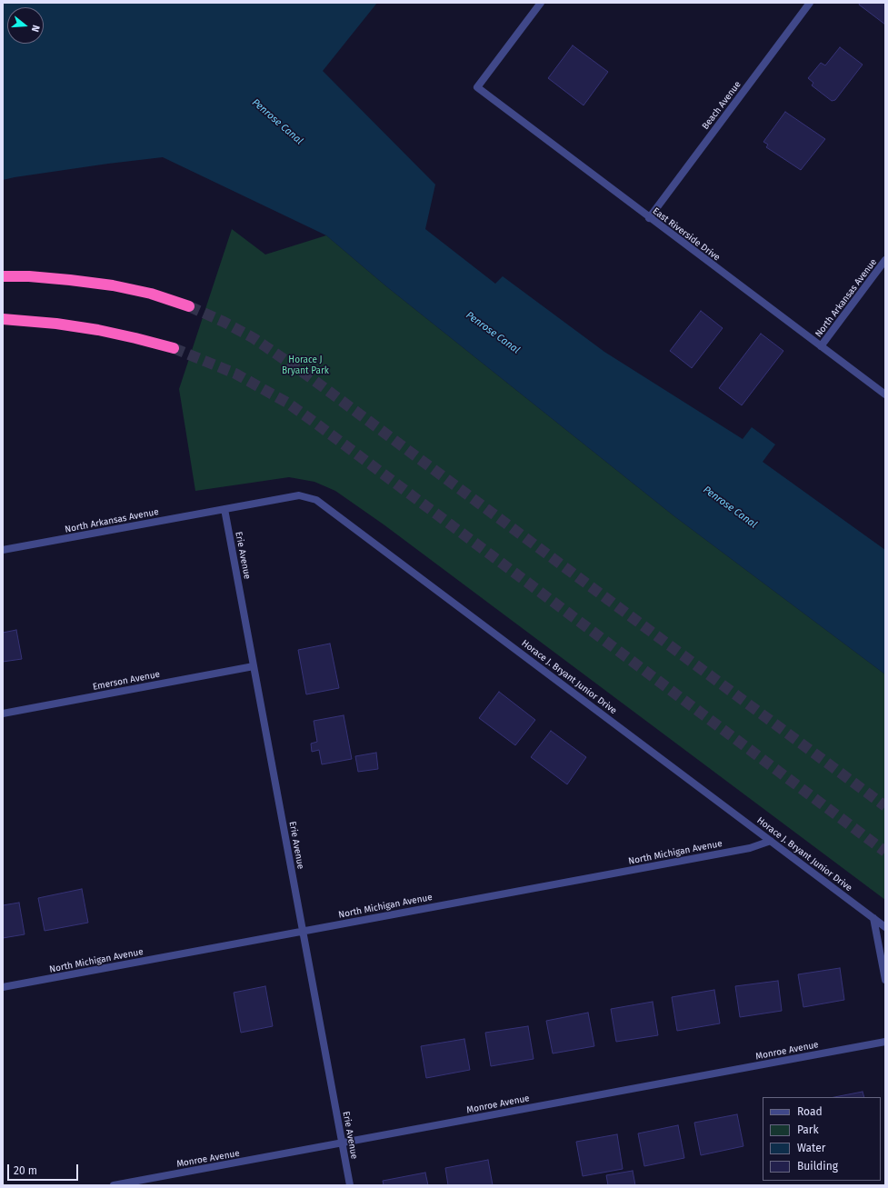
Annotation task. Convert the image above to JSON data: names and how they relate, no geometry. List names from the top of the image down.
{
  "streets": {
    "street": [
      "Beach Avenue",
      "East Riverside Drive",
      "North Arkansas Avenue",
      "Erie Avenue",
      "Horace J. Bryant Junior Drive",
      "Emerson Avenue",
      "North Michigan Avenue",
      "Monroe Avenue"
    ]
  },
  "crossings": [
    ["Beach Avenue", "East Riverside Drive"],
    ["East Riverside Drive", "North Arkansas Avenue"],
    ["North Arkansas Avenue", "Erie Avenue"],
    ["North Arkansas Avenue", "Horace J. Bryant Junior Drive"],
    ["Erie Avenue", "Horace J. Bryant Junior Drive"],
    ["Erie Avenue", "Emerson Avenue"],
    ["Erie Avenue", "North Michigan Avenue"],
    ["Erie Avenue", "Monroe Avenue"],
    ["Horace J. Bryant Junior Drive", "North Michigan Avenue"]
  ],
  "water": ["Penrose Canal"],
  "parks": ["Horace J Bryant Park"],
  "legend": [
    "Road",
    "Park",
    "Water",
    "Building"
  ],
  "scale_bar": "20 m",
  "north": "right"
}
